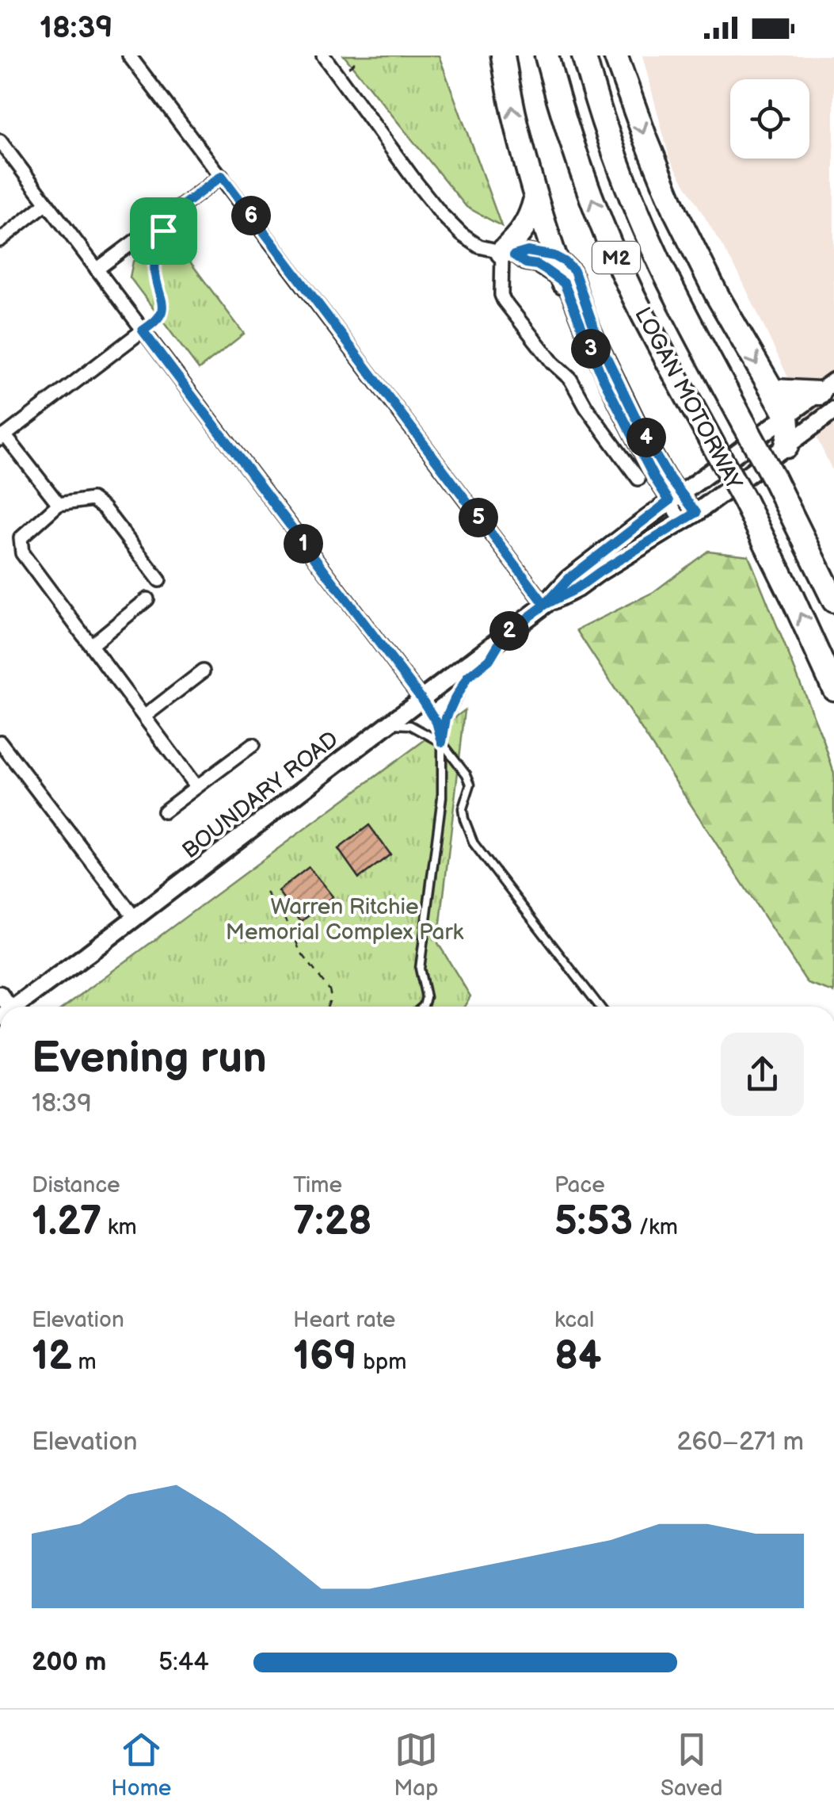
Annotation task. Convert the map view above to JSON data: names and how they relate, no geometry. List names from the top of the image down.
{
  "streets": {
    "highway": ["M2", "LOGAN MOTORWAY"],
    "main road": ["BOUNDARY ROAD"]
  },
  "parks": ["Warren Ritchie Memorial Complex Park"],
  "page": {
    "status": "18:39",
    "pins": [
      "6",
      "3",
      "4",
      "5",
      "1",
      "2"
    ],
    "heading": ["Evening run", "18:39"],
    "stats": [
      ["Distance", "1.27 km"],
      ["Time", "7:28"],
      ["Pace", "5:53 /km"],
      ["Elevation", "12 m"],
      ["Heart rate", "169 bpm"],
      ["kcal", "84"]
    ],
    "chart": ["Elevation", "260–271 m"],
    "list": [
      {
        "name": "200 m",
        "note": "5:44"
      }
    ],
    "tabs": ["Home", "Map", "Saved"]
  }
}
